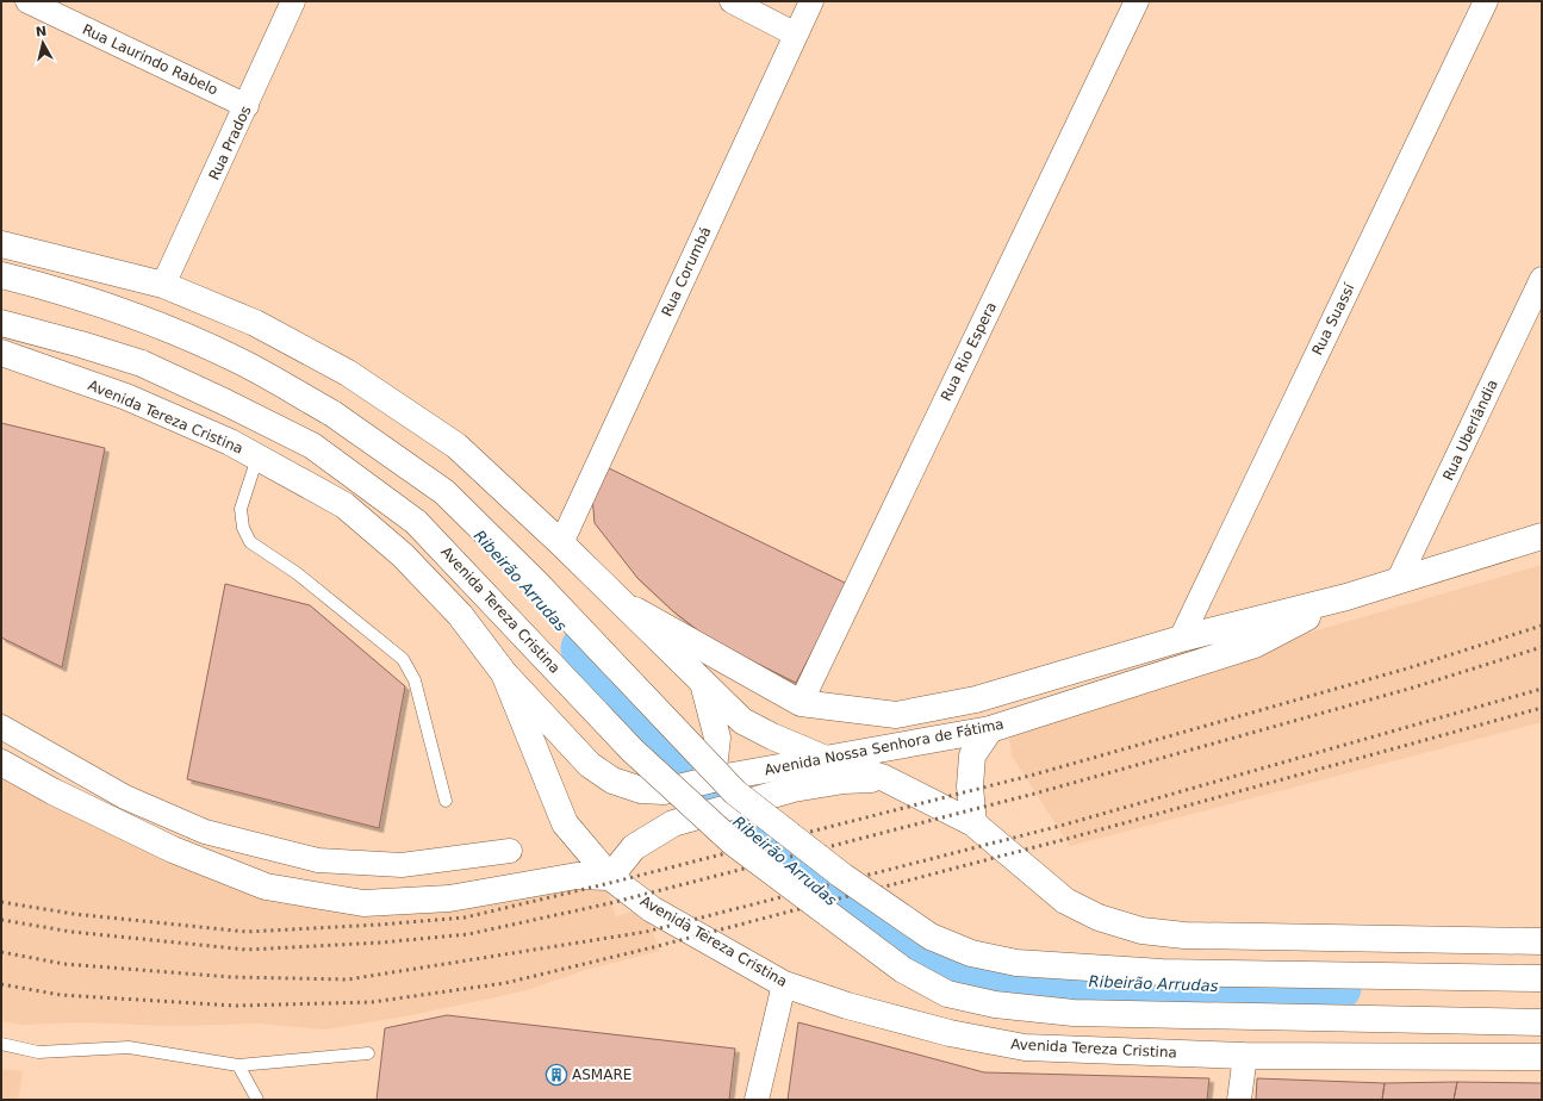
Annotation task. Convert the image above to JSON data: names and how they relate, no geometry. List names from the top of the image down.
{
  "streets": {
    "main road": ["Avenida Tereza Cristina", "Avenida Nossa Senhora de Fátima"],
    "street": [
      "Rua Laurindo Rabelo",
      "Rua Prados",
      "Rua Corumbá",
      "Rua Suassí",
      "Rua Rio Espera",
      "Rua Uberlândia"
    ]
  },
  "crossings": [
    ["Rua Laurindo Rabelo", "Rua Prados"],
    ["Rua Suassí", "Avenida Nossa Senhora de Fátima"],
    ["Rua Rio Espera", "Avenida Nossa Senhora de Fátima"],
    ["Avenida Tereza Cristina", "Avenida Nossa Senhora de Fátima"],
    ["Rua Uberlândia", "Avenida Nossa Senhora de Fátima"]
  ],
  "water": ["Ribeirão Arrudas"],
  "places": {
    "building": ["ASMARE"]
  },
  "north": "top"
}
